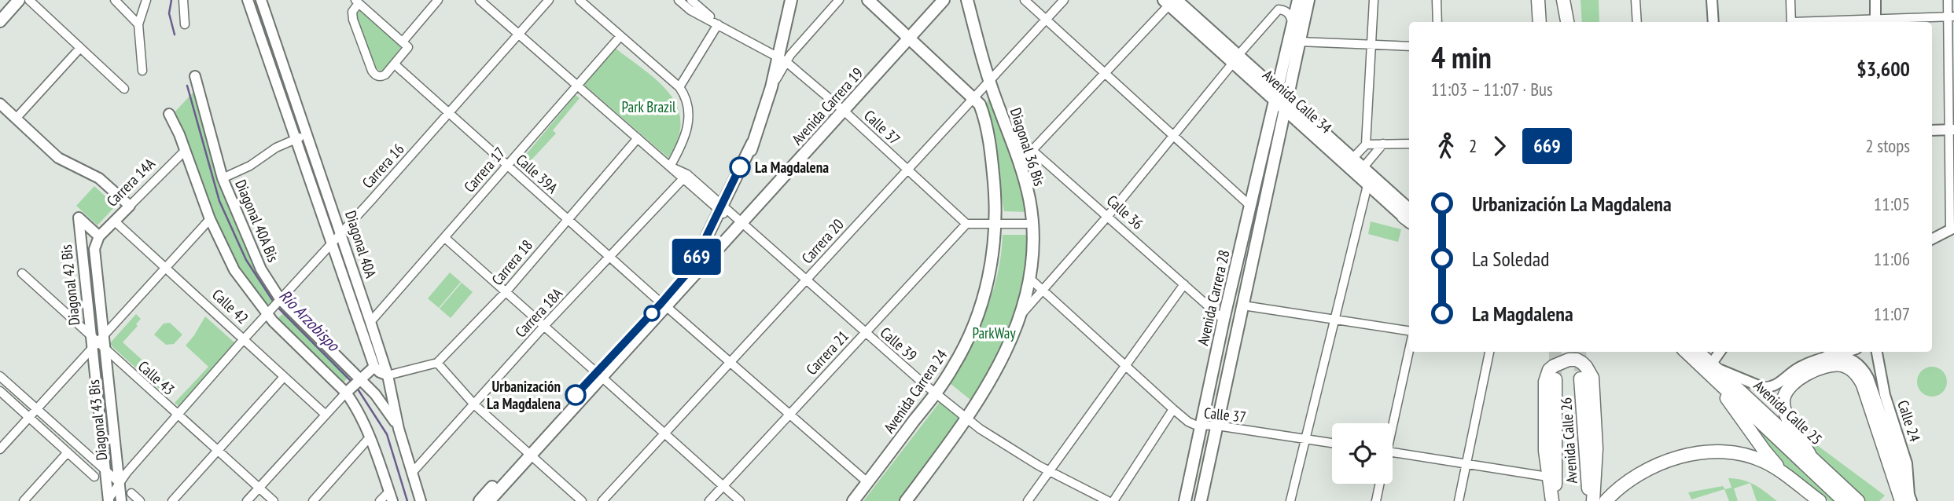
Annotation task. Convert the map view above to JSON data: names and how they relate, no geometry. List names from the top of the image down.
{
  "streets": {
    "main road": [
      "Avenida Calle 34",
      "Avenida Carrera 19",
      "Diagonal 36 Bis",
      "Avenida Carrera 28",
      "Avenida Carrera 24",
      "Avenida Calle 25",
      "Avenida Calle 26"
    ],
    "street": [
      "Calle 37",
      "Carrera 16",
      "Carrera 17",
      "Calle 39A",
      "Carrera 14A",
      "Calle 36",
      "Diagonal 40A Bis",
      "Carrera 20",
      "Diagonal 40A",
      "Carrera 18",
      "Diagonal 42 Bis",
      "Calle 42",
      "Carrera 18A",
      "Calle 39",
      "Carrera 21",
      "Calle 43",
      "Diagonal 43 Bis",
      "Calle 24"
    ]
  },
  "crossings": [
    ["Avenida Calle 34", "Avenida Carrera 28"],
    ["Avenida Carrera 19", "Calle 37"],
    ["Avenida Carrera 19", "Calle 39A"],
    ["Avenida Carrera 19", "Calle 39"],
    ["Calle 37", "Carrera 20"],
    ["Calle 37", "Avenida Carrera 28"],
    ["Calle 37", "Carrera 21"],
    ["Diagonal 36 Bis", "Calle 36"],
    ["Diagonal 36 Bis", "Carrera 20"],
    ["Carrera 16", "Calle 39A"],
    ["Carrera 16", "Diagonal 40A Bis"],
    ["Carrera 16", "Diagonal 40A"],
    ["Carrera 16", "Calle 42"],
    ["Carrera 16", "Calle 39"],
    ["Carrera 16", "Calle 43"],
    ["Carrera 16", "Diagonal 43 Bis"],
    ["Carrera 17", "Calle 39A"],
    ["Carrera 17", "Diagonal 40A"],
    ["Carrera 17", "Calle 39"],
    ["Calle 39A", "Carrera 20"],
    ["Calle 39A", "Carrera 18"],
    ["Calle 39A", "Carrera 18A"],
    ["Calle 39A", "Carrera 21"],
    ["Calle 39A", "Avenida Carrera 24"],
    ["Carrera 14A", "Diagonal 42 Bis"],
    ["Carrera 14A", "Calle 42"],
    ["Calle 36", "Avenida Carrera 28"],
    ["Diagonal 40A Bis", "Diagonal 40A"],
    ["Carrera 20", "Calle 39"],
    ["Diagonal 40A", "Carrera 18A"],
    ["Carrera 18", "Calle 39"],
    ["Diagonal 42 Bis", "Calle 43"],
    ["Diagonal 42 Bis", "Diagonal 43 Bis"],
    ["Carrera 18A", "Calle 39"],
    ["Calle 39", "Carrera 21"],
    ["Calle 39", "Avenida Carrera 24"],
    ["Calle 43", "Diagonal 43 Bis"]
  ],
  "water": ["Río Arzobispo"],
  "parks": ["Park Brazil", "ParkWay"],
  "places": ["La Magdalena", "Urbanización La Magdalena"],
  "lines": ["bus line 669"],
  "page": {
    "on_map": "669",
    "heading": ["4 min", "11:03 – 11:07 · Bus", "$3,600"],
    "legs": ["2", "669", "2 stops"],
    "list": [
      {
        "name": "Urbanización La Magdalena",
        "value": "11:05"
      },
      {
        "name": "La Soledad",
        "value": "11:06"
      },
      {
        "name": "La Magdalena",
        "value": "11:07"
      }
    ]
  }
}
